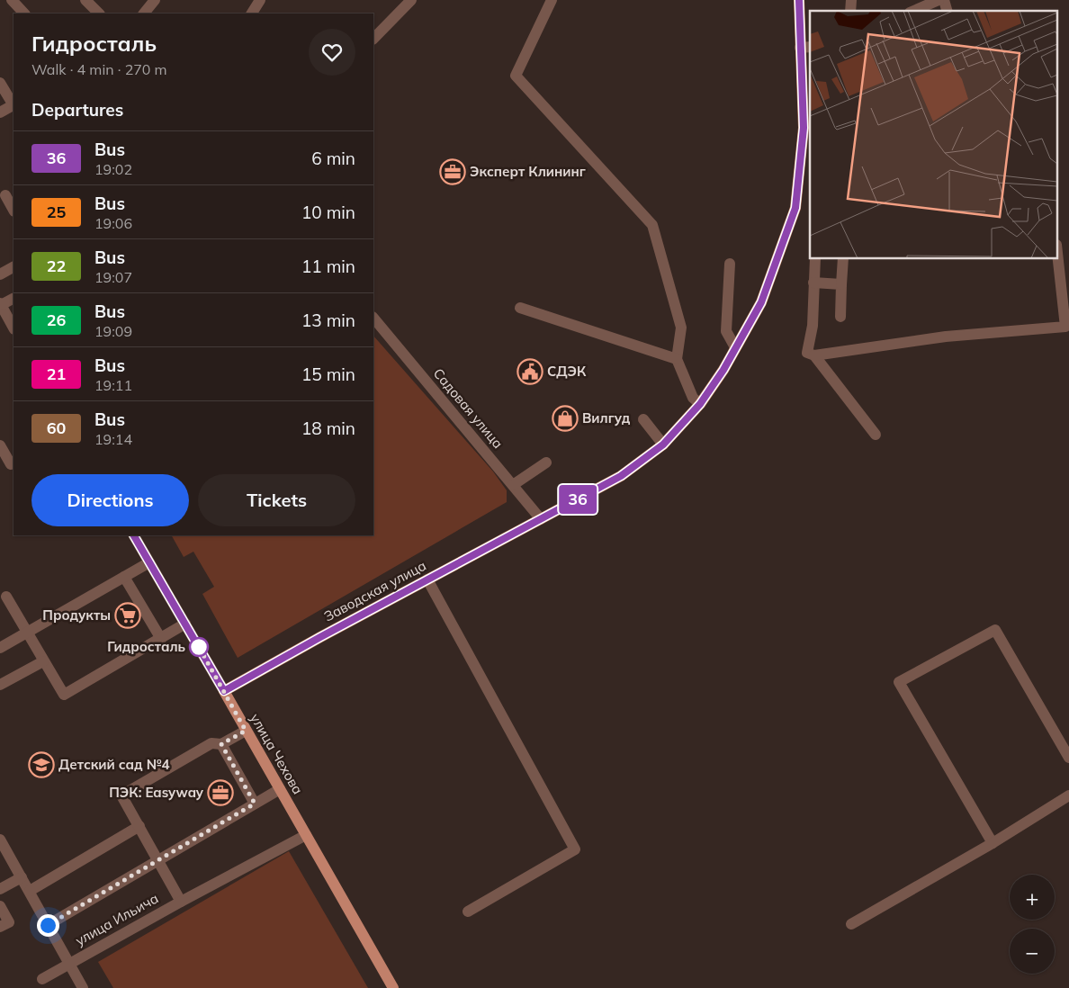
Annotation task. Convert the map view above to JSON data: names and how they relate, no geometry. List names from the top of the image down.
{
  "streets": {
    "main road": ["Заводская улица", "улица Чехова"],
    "street": ["Садовая улица", "улица Ильича"]
  },
  "crossings": [
    ["Садовая улица", "Заводская улица"],
    ["Заводская улица", "улица Чехова"],
    ["улица Чехова", "улица Ильича"]
  ],
  "places": {
    "office": ["Эксперт Клининг", "ПЭК: Easyway"],
    "public building": ["СДЭК"],
    "shop": ["Вилгуд"],
    "supermarket": ["Продукты"],
    "other": ["Гидросталь"],
    "school or university": ["Детский сад №4"]
  },
  "lines": ["bus line 36"],
  "page": {
    "on_map": "36",
    "heading": [
      ["Гидросталь", "Walk · 4 min · 270 m"],
      "Departures"
    ],
    "list": [
      {
        "mark": "36",
        "name": "Bus",
        "note": "19:02",
        "value": "6 min"
      },
      {
        "mark": "25",
        "name": "Bus",
        "note": "19:06",
        "value": "10 min"
      },
      {
        "mark": "22",
        "name": "Bus",
        "note": "19:07",
        "value": "11 min"
      },
      {
        "mark": "26",
        "name": "Bus",
        "note": "19:09",
        "value": "13 min"
      },
      {
        "mark": "21",
        "name": "Bus",
        "note": "19:11",
        "value": "15 min"
      },
      {
        "mark": "60",
        "name": "Bus",
        "note": "19:14",
        "value": "18 min"
      }
    ],
    "buttons": ["Directions", "Tickets"],
    "map_buttons": ["+", "−"]
  }
}
